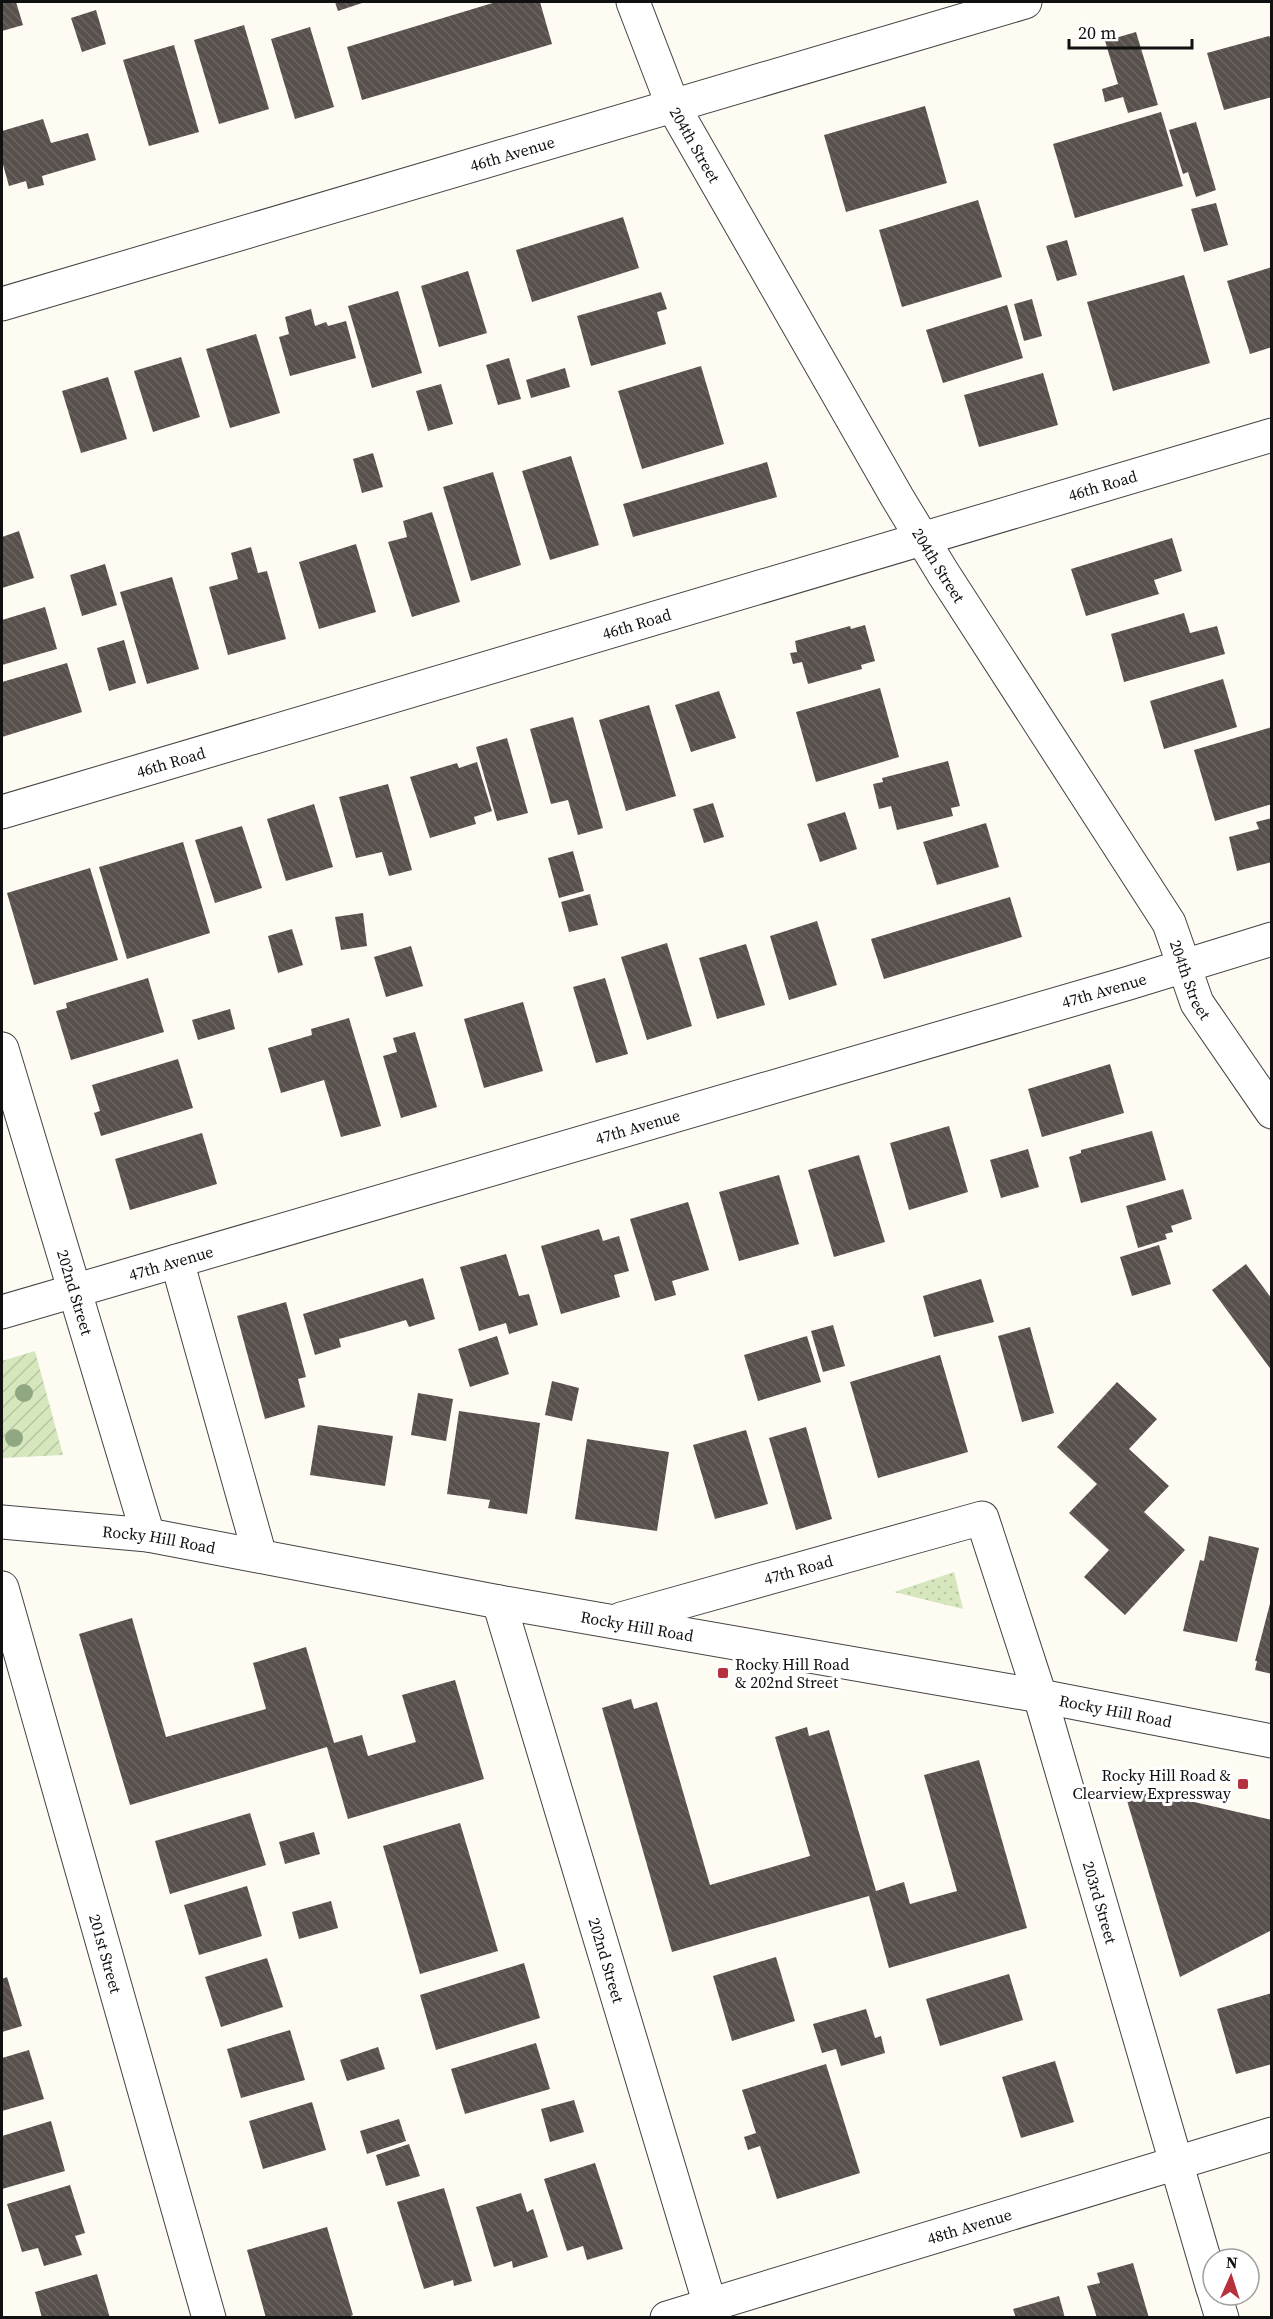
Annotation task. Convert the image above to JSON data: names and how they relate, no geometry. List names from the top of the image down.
{
  "streets": {
    "street": [
      "204th Street",
      "46th Avenue",
      "46th Road",
      "47th Avenue",
      "202nd Street",
      "Rocky Hill Road",
      "47th Road",
      "203rd Street",
      "201st Street",
      "48th Avenue"
    ]
  },
  "crossings": [
    ["204th Street", "46th Avenue"],
    ["204th Street", "46th Road"],
    ["204th Street", "47th Avenue"],
    ["47th Avenue", "202nd Street"],
    ["202nd Street", "Rocky Hill Road"],
    ["202nd Street", "48th Avenue"],
    ["Rocky Hill Road", "47th Road"],
    ["Rocky Hill Road", "203rd Street"],
    ["47th Road", "203rd Street"],
    ["203rd Street", "48th Avenue"]
  ],
  "places": {
    "transit": ["Rocky Hill Road & 202nd Street", "Rocky Hill Road & Clearview Expressway"]
  },
  "scale_bar": "20 m",
  "north": "top"
}
